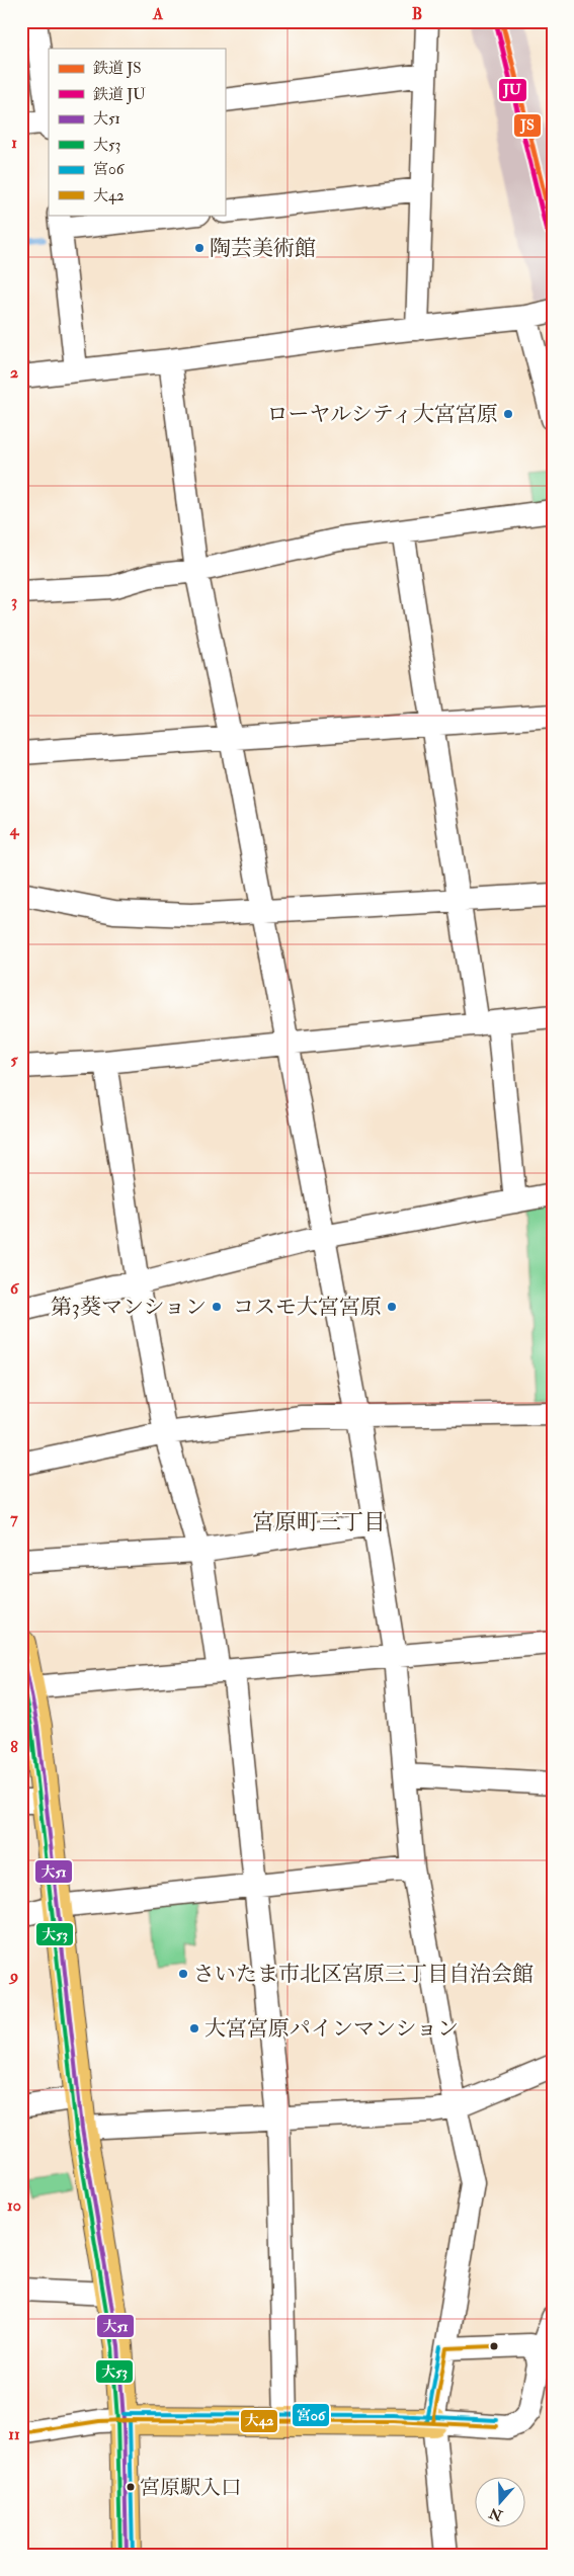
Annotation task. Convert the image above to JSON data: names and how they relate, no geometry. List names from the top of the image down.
{
  "districts": ["宮原町三丁目"],
  "places": [
    "陶芸美術館",
    "ローヤルシティ大宮宮原",
    "第3葵マンション",
    "コスモ大宮宮原",
    "さいたま市北区宮原三丁目自治会館",
    "大宮宮原パインマンション",
    "宮原駅入口"
  ],
  "lines": [
    "rail line JS",
    "rail line JU",
    "transit line 大51",
    "transit line 大53",
    "transit line 大42",
    "transit line 宮06"
  ],
  "legend": [
    "鉄道 JS",
    "鉄道 JU",
    "大51",
    "大53",
    "宮06",
    "大42"
  ],
  "north": "bottom",
  "grid": {
    "columns": ["A", "B"],
    "rows": [
      "1",
      "2",
      "3",
      "4",
      "5",
      "6",
      "7",
      "8",
      "9",
      "10",
      "11"
    ]
  }
}
